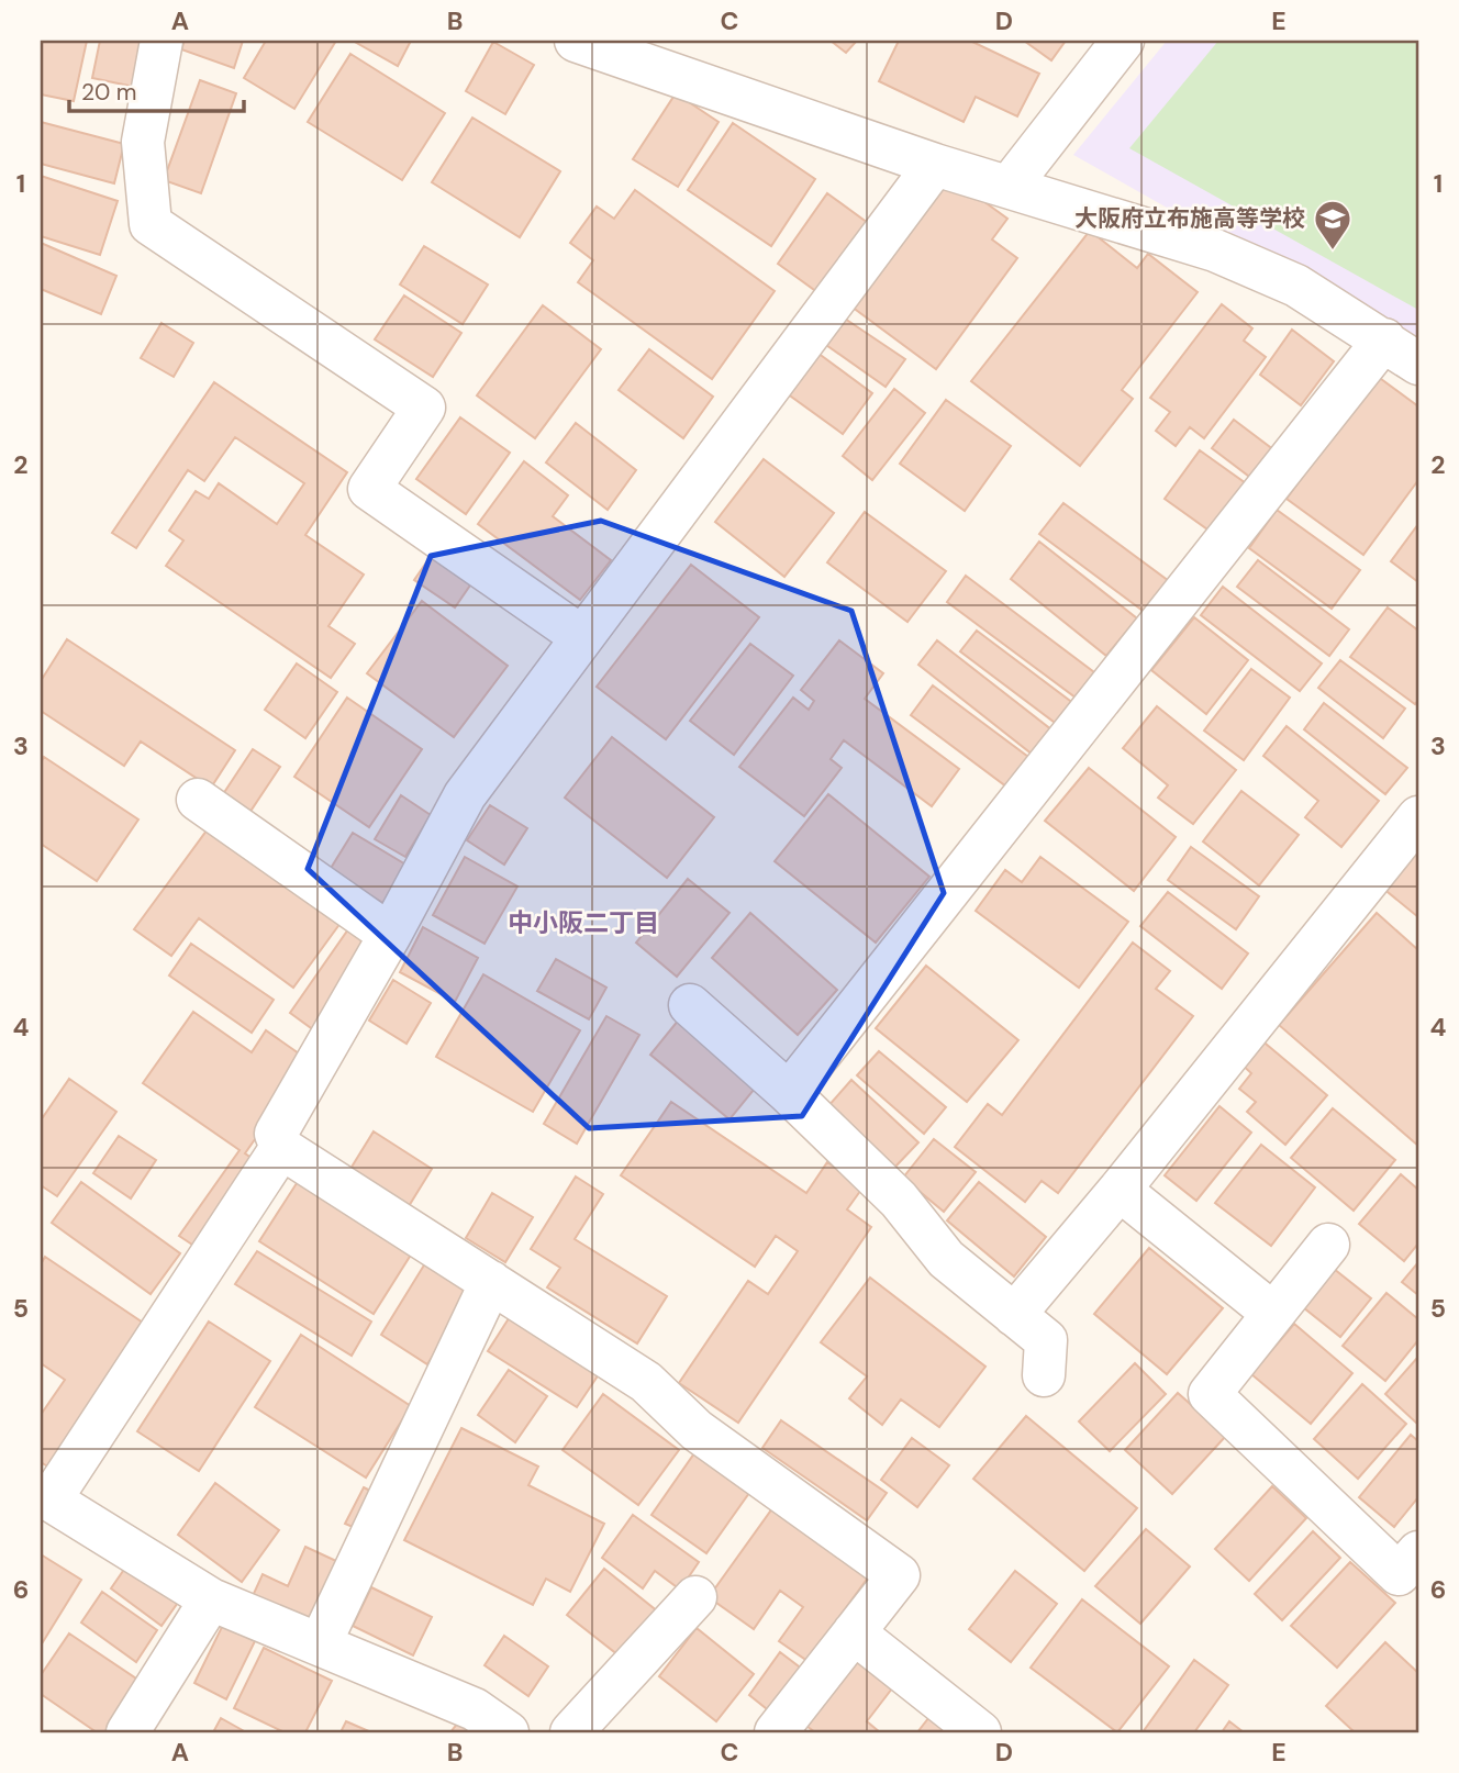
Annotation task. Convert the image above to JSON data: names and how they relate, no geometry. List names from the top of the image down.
{
  "districts": ["中小阪二丁目"],
  "places": {
    "school or university": ["大阪府立布施高等学校"]
  },
  "scale_bar": "20 m",
  "grid": {
    "columns": [
      "A",
      "B",
      "C",
      "D",
      "E"
    ],
    "rows": [
      "1",
      "2",
      "3",
      "4",
      "5",
      "6"
    ]
  }
}
